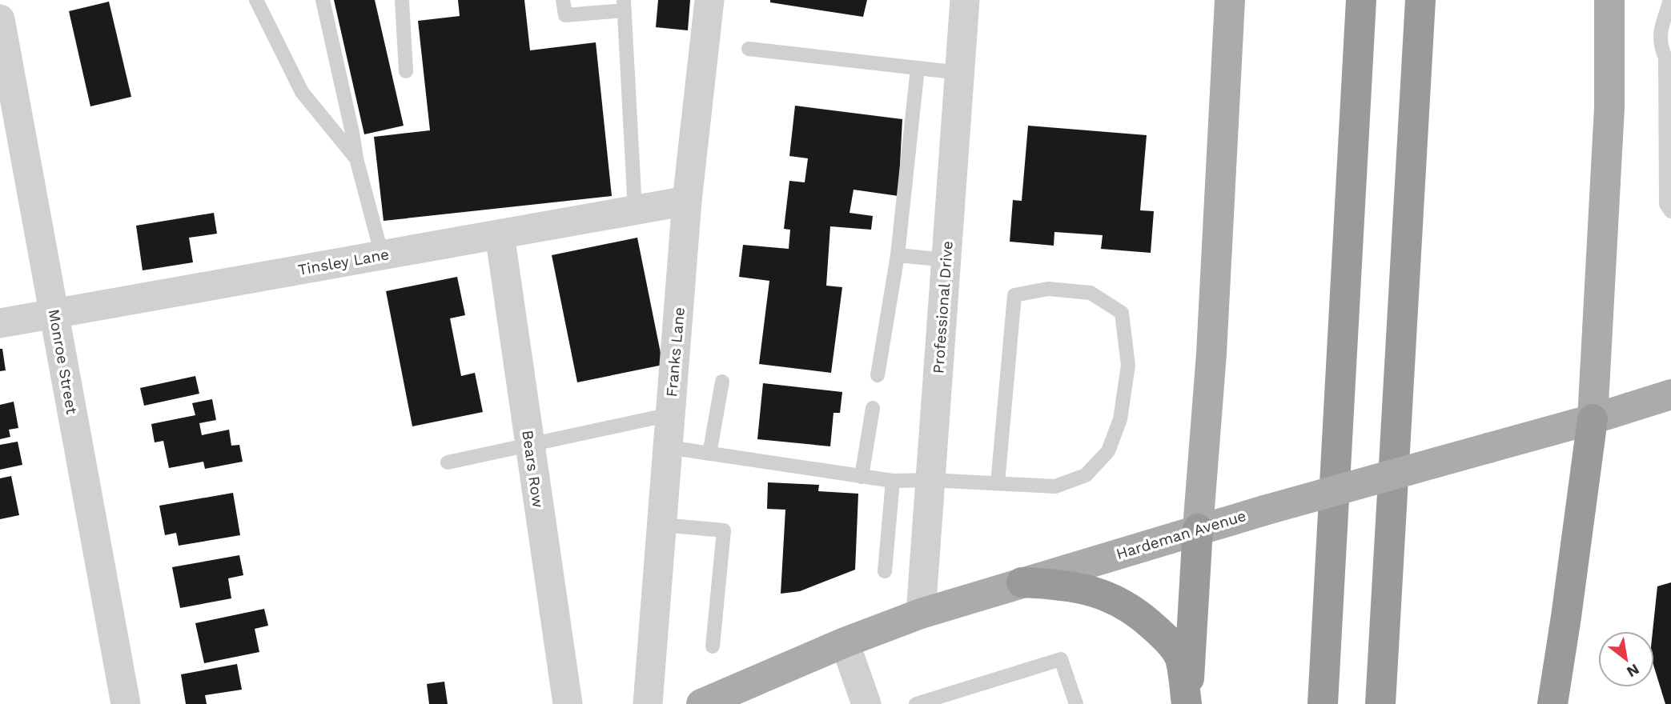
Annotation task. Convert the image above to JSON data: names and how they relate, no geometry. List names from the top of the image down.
{
  "streets": {
    "main road": ["Hardeman Avenue"],
    "street": [
      "Tinsley Lane",
      "Professional Drive",
      "Franks Lane",
      "Monroe Street",
      "Bears Row"
    ]
  },
  "crossings": [
    ["Tinsley Lane", "Franks Lane"],
    ["Tinsley Lane", "Monroe Street"],
    ["Tinsley Lane", "Bears Row"],
    ["Professional Drive", "Hardeman Avenue"]
  ],
  "north": "bottom right"
}
